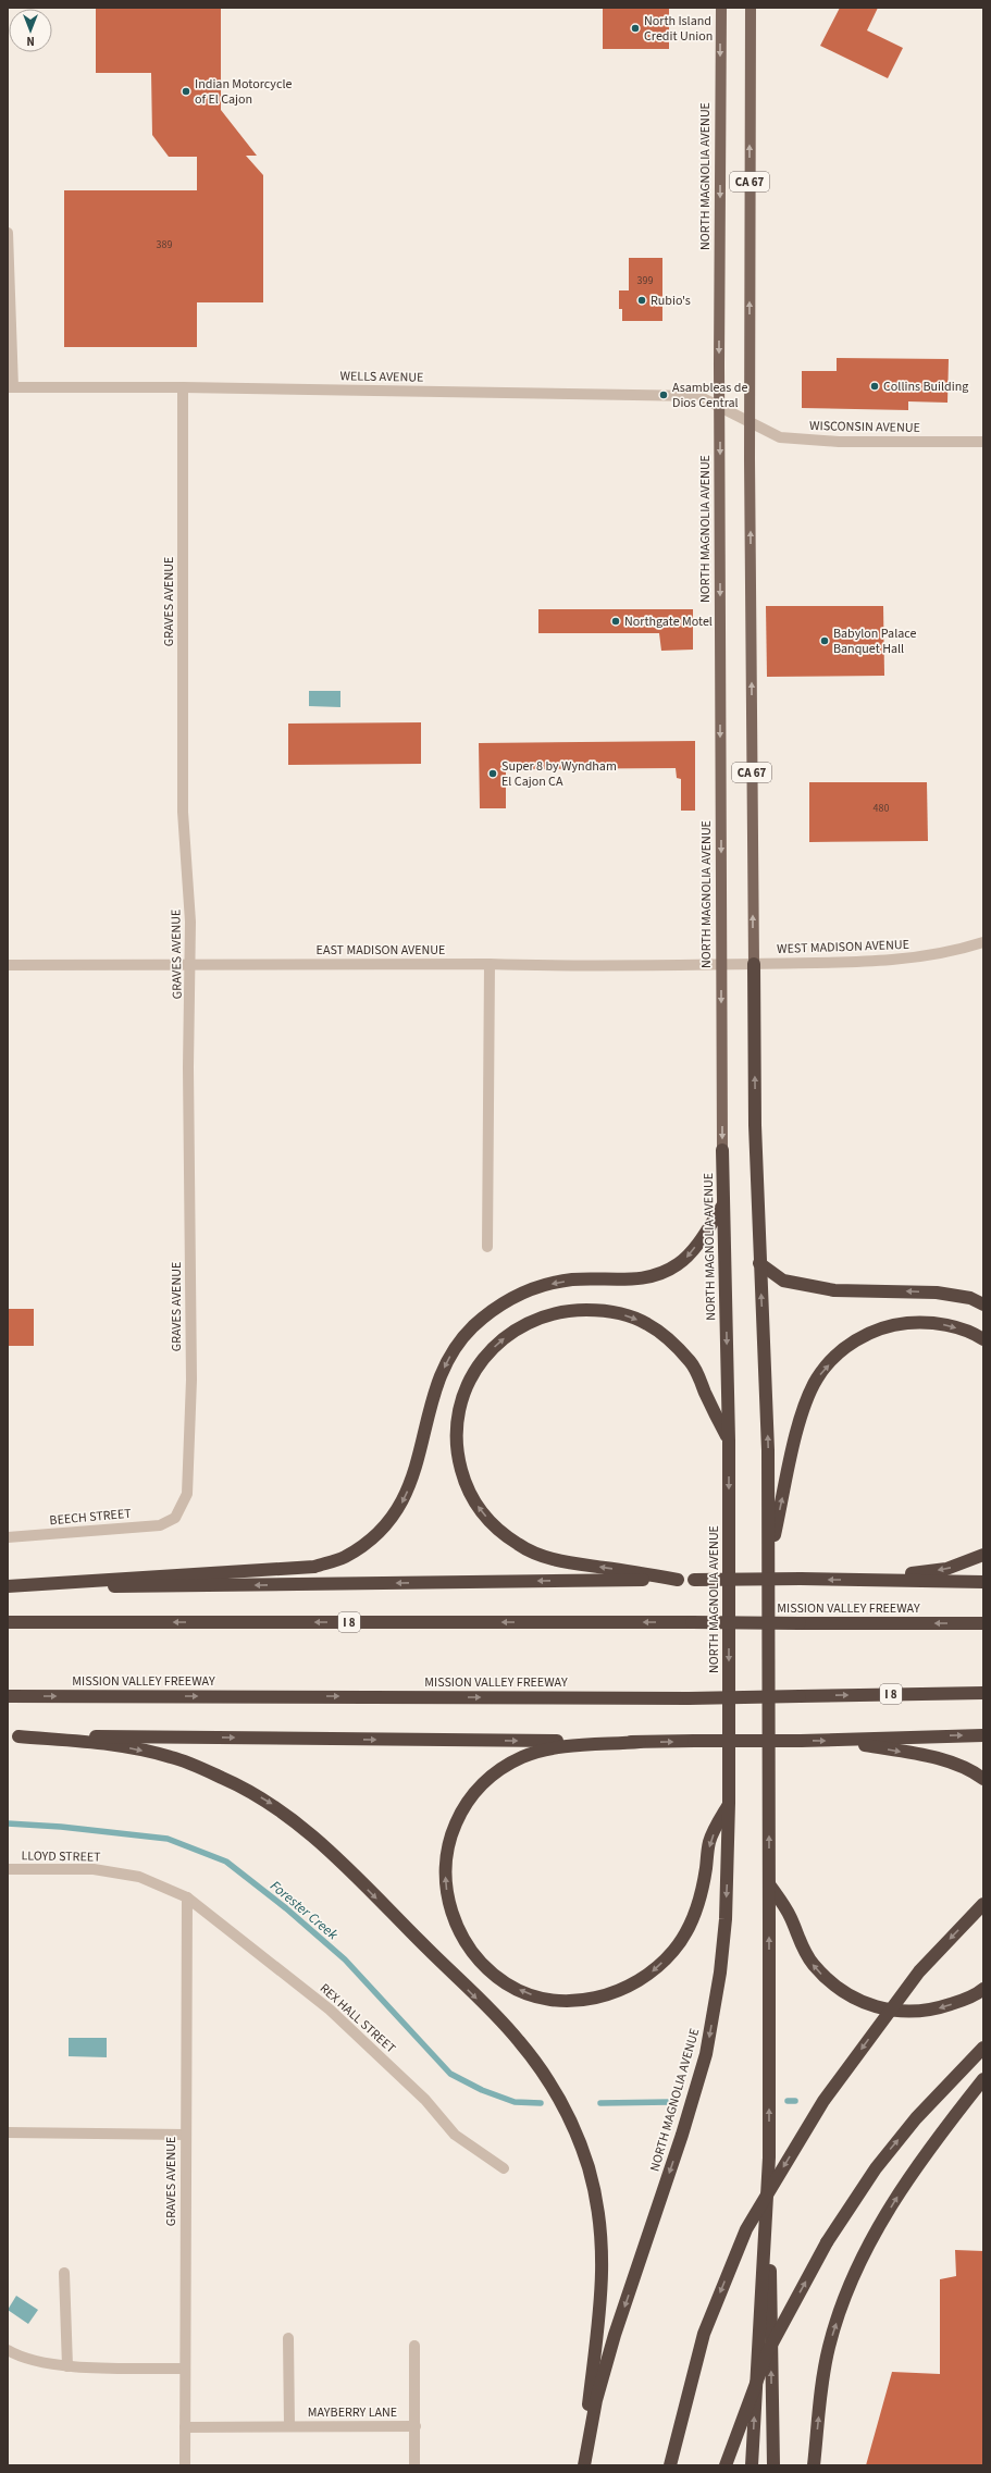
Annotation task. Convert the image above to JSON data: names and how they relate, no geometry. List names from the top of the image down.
{
  "streets": {
    "highway": ["NORTH MAGNOLIA AVENUE", "MISSION VALLEY FREEWAY", "I 8"],
    "main road": ["CA 67"],
    "street": [
      "WELLS AVENUE",
      "WISCONSIN AVENUE",
      "GRAVES AVENUE",
      "WEST MADISON AVENUE",
      "EAST MADISON AVENUE",
      "BEECH STREET",
      "LLOYD STREET",
      "REX HALL STREET",
      "MAYBERRY LANE"
    ]
  },
  "crossings": [
    ["NORTH MAGNOLIA AVENUE", "WELLS AVENUE"],
    ["NORTH MAGNOLIA AVENUE", "EAST MADISON AVENUE"],
    ["CA 67", "WELLS AVENUE"],
    ["CA 67", "WISCONSIN AVENUE"],
    ["CA 67", "WEST MADISON AVENUE"],
    ["CA 67", "EAST MADISON AVENUE"],
    ["WELLS AVENUE", "WISCONSIN AVENUE"],
    ["WELLS AVENUE", "GRAVES AVENUE"],
    ["GRAVES AVENUE", "EAST MADISON AVENUE"],
    ["GRAVES AVENUE", "BEECH STREET"],
    ["GRAVES AVENUE", "LLOYD STREET"],
    ["GRAVES AVENUE", "REX HALL STREET"],
    ["GRAVES AVENUE", "MAYBERRY LANE"],
    ["WEST MADISON AVENUE", "EAST MADISON AVENUE"],
    ["LLOYD STREET", "REX HALL STREET"]
  ],
  "water": ["Forester Creek"],
  "places": [
    "North Island Credit Union",
    "Indian Motorcycle of El Cajon",
    "Rubio's",
    "Collins Building",
    "Asambleas de Dios Central",
    "Northgate Motel",
    "Babylon Palace Banquet Hall",
    "Super 8 by Wyndham El Cajon CA"
  ],
  "house_numbers": ["389", "399", "480"],
  "north": "bottom"
}
